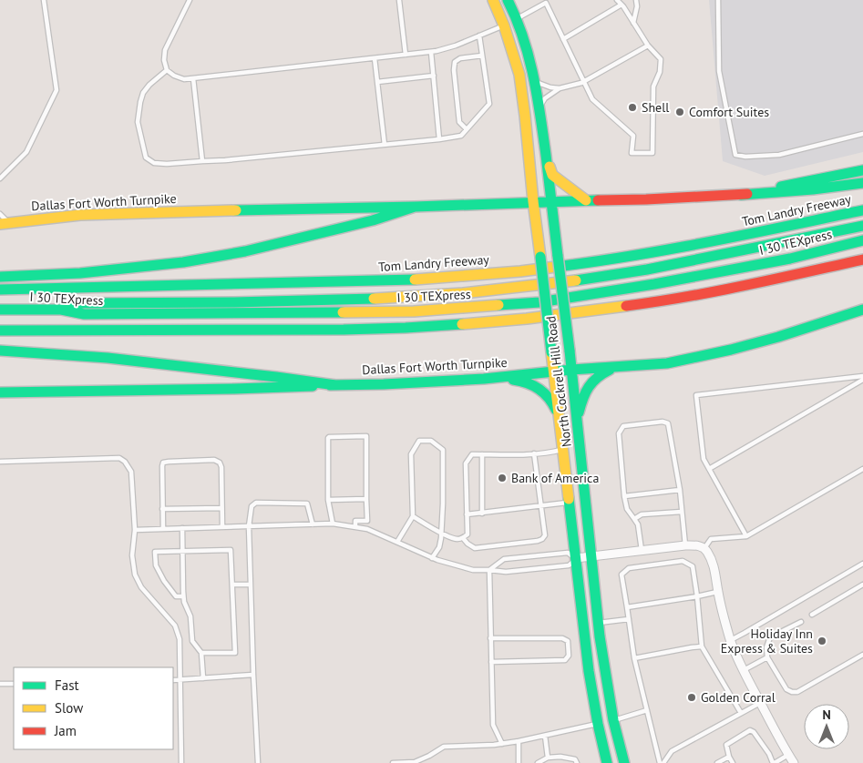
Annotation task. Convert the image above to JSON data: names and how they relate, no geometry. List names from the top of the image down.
{
  "streets": {
    "main road": [
      "Dallas Fort Worth Turnpike",
      "Tom Landry Freeway",
      "I 30 TEXpress",
      "North Cockrell Hill Road"
    ]
  },
  "crossings": [
    ["Dallas Fort Worth Turnpike", "North Cockrell Hill Road"]
  ],
  "places": [
    "Shell",
    "Comfort Suites",
    "Bank of America",
    "Holiday Inn Express & Suites",
    "Golden Corral"
  ],
  "legend": ["Fast", "Slow", "Jam"],
  "north": "top"
}
